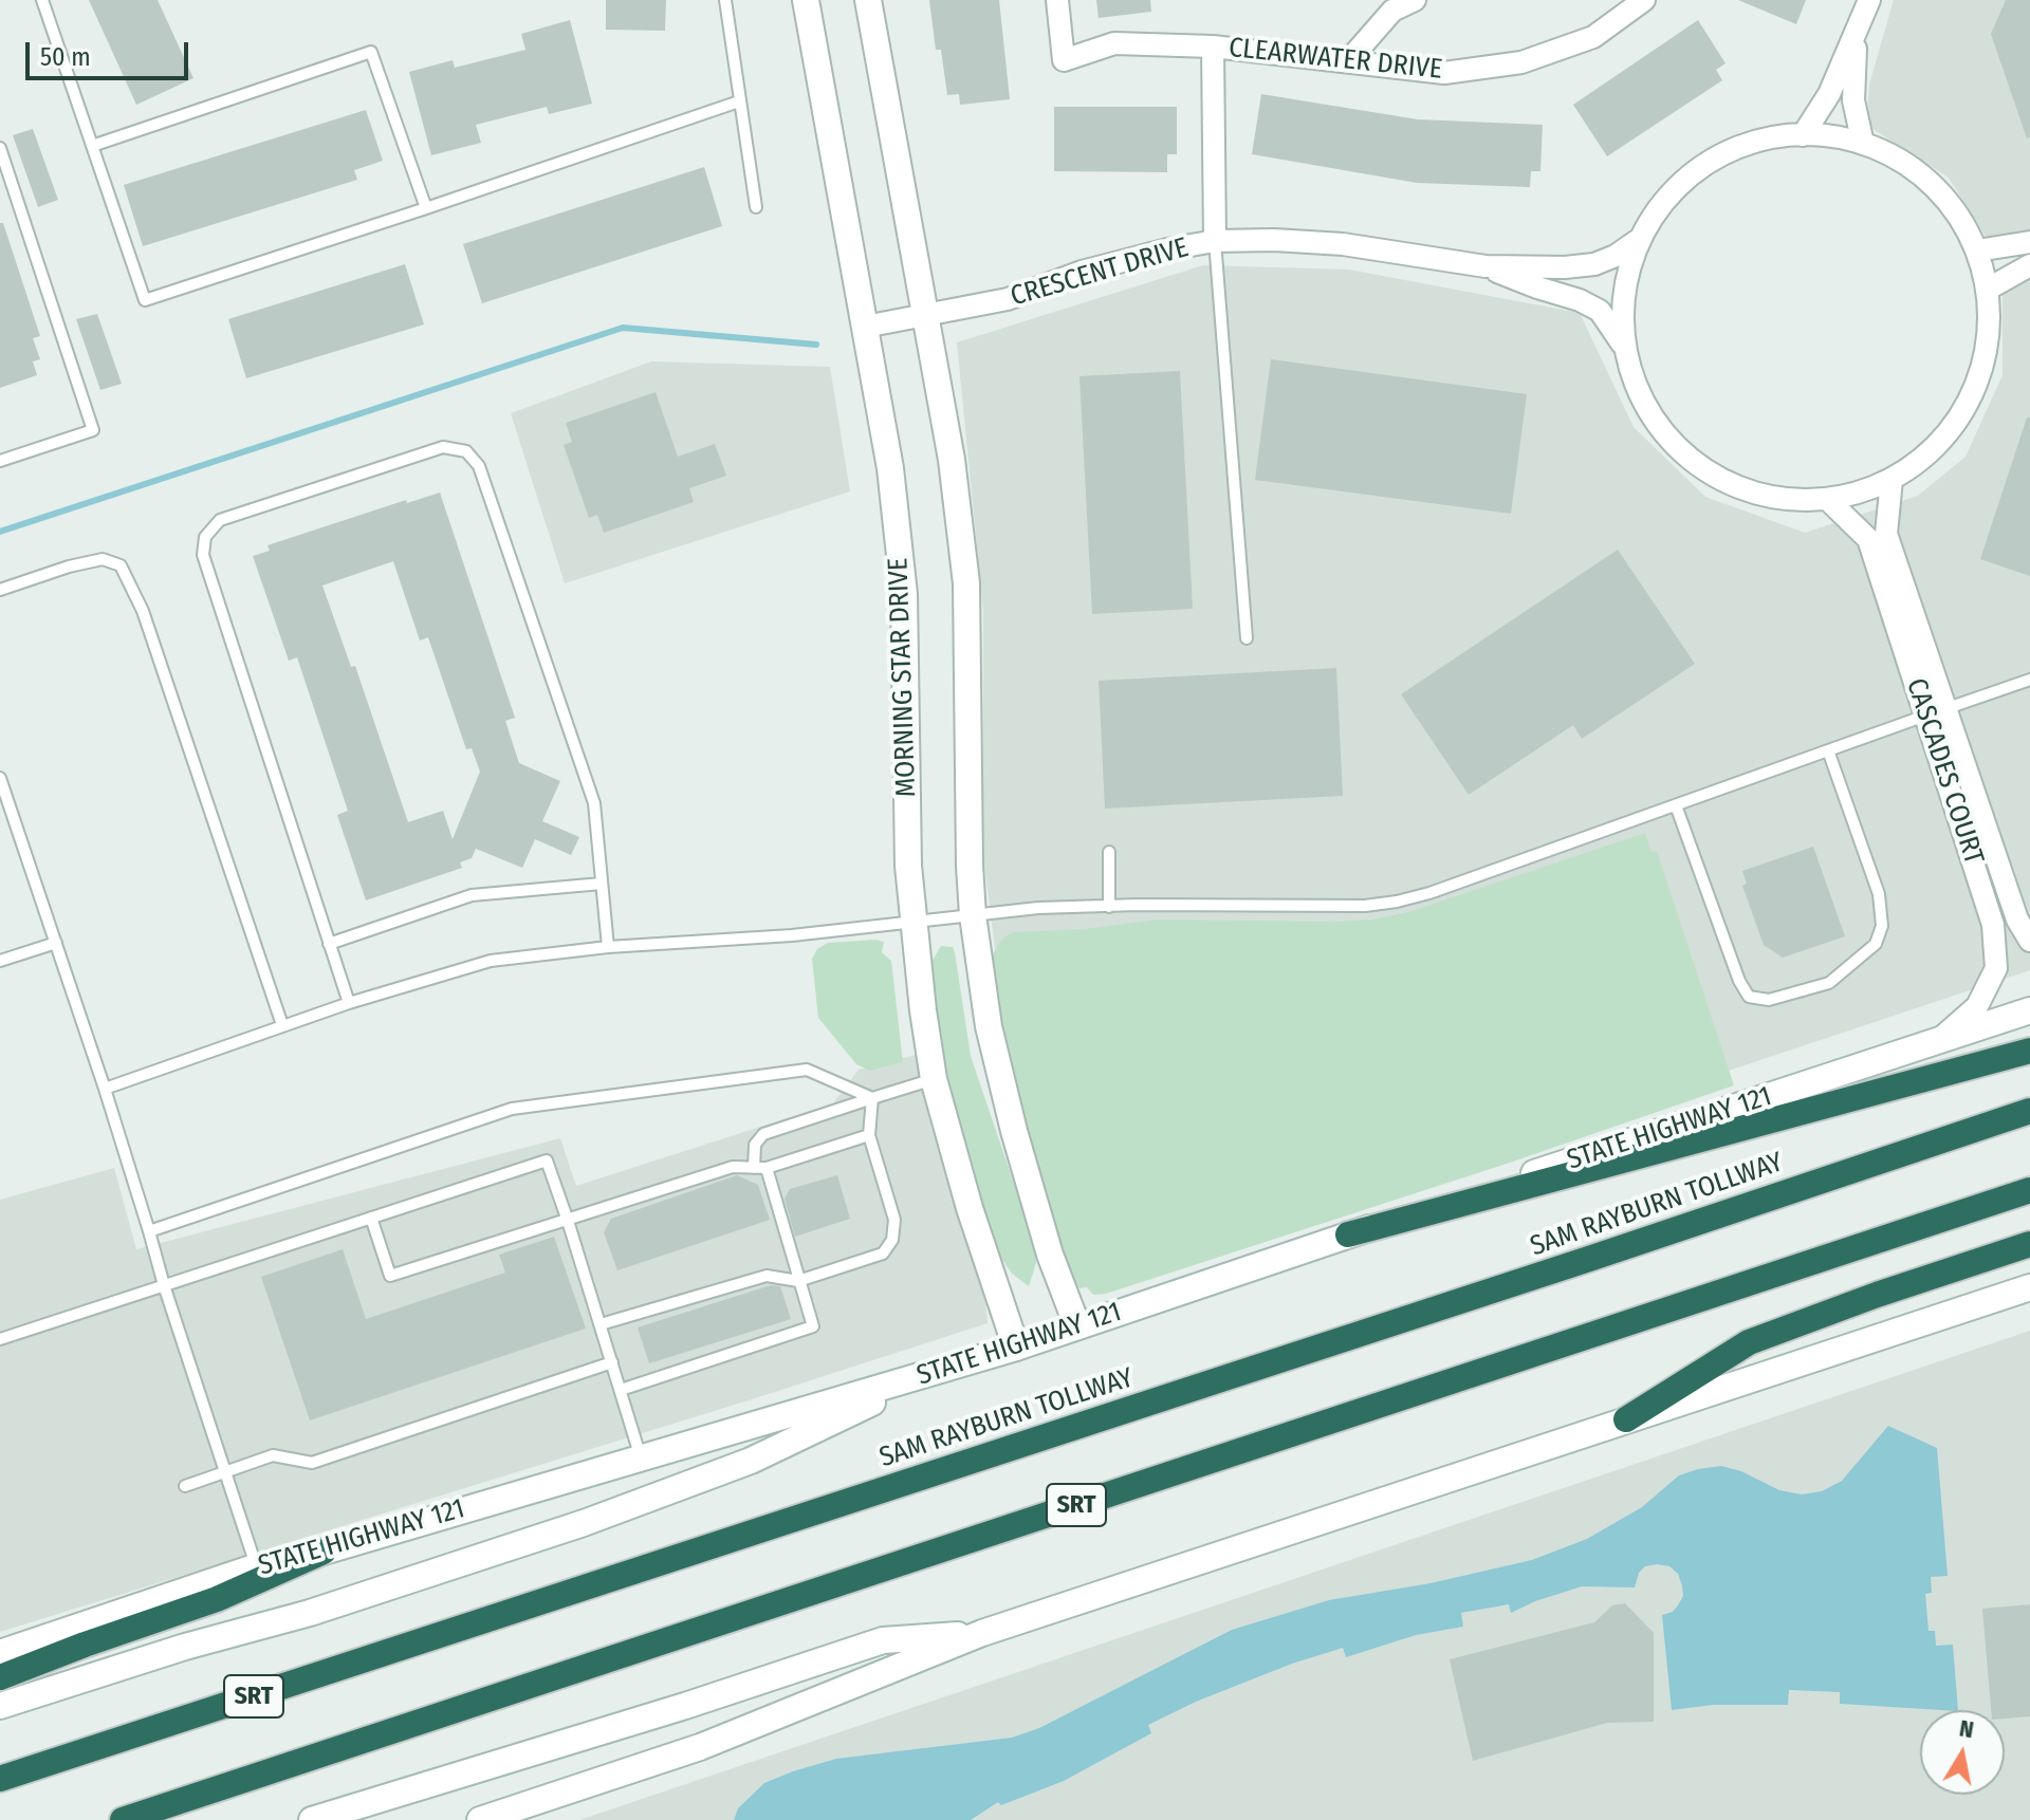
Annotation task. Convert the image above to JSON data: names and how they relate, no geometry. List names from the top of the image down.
{
  "streets": {
    "highway": ["SAM RAYBURN TOLLWAY", "SRT"],
    "main road": ["MORNING STAR DRIVE", "STATE HIGHWAY 121"],
    "street": ["CLEARWATER DRIVE", "CRESCENT DRIVE", "CASCADES COURT"]
  },
  "crossings": [
    ["CRESCENT DRIVE", "MORNING STAR DRIVE"],
    ["MORNING STAR DRIVE", "STATE HIGHWAY 121"],
    ["CASCADES COURT", "STATE HIGHWAY 121"]
  ],
  "scale_bar": "50 m",
  "north": "top"
}
